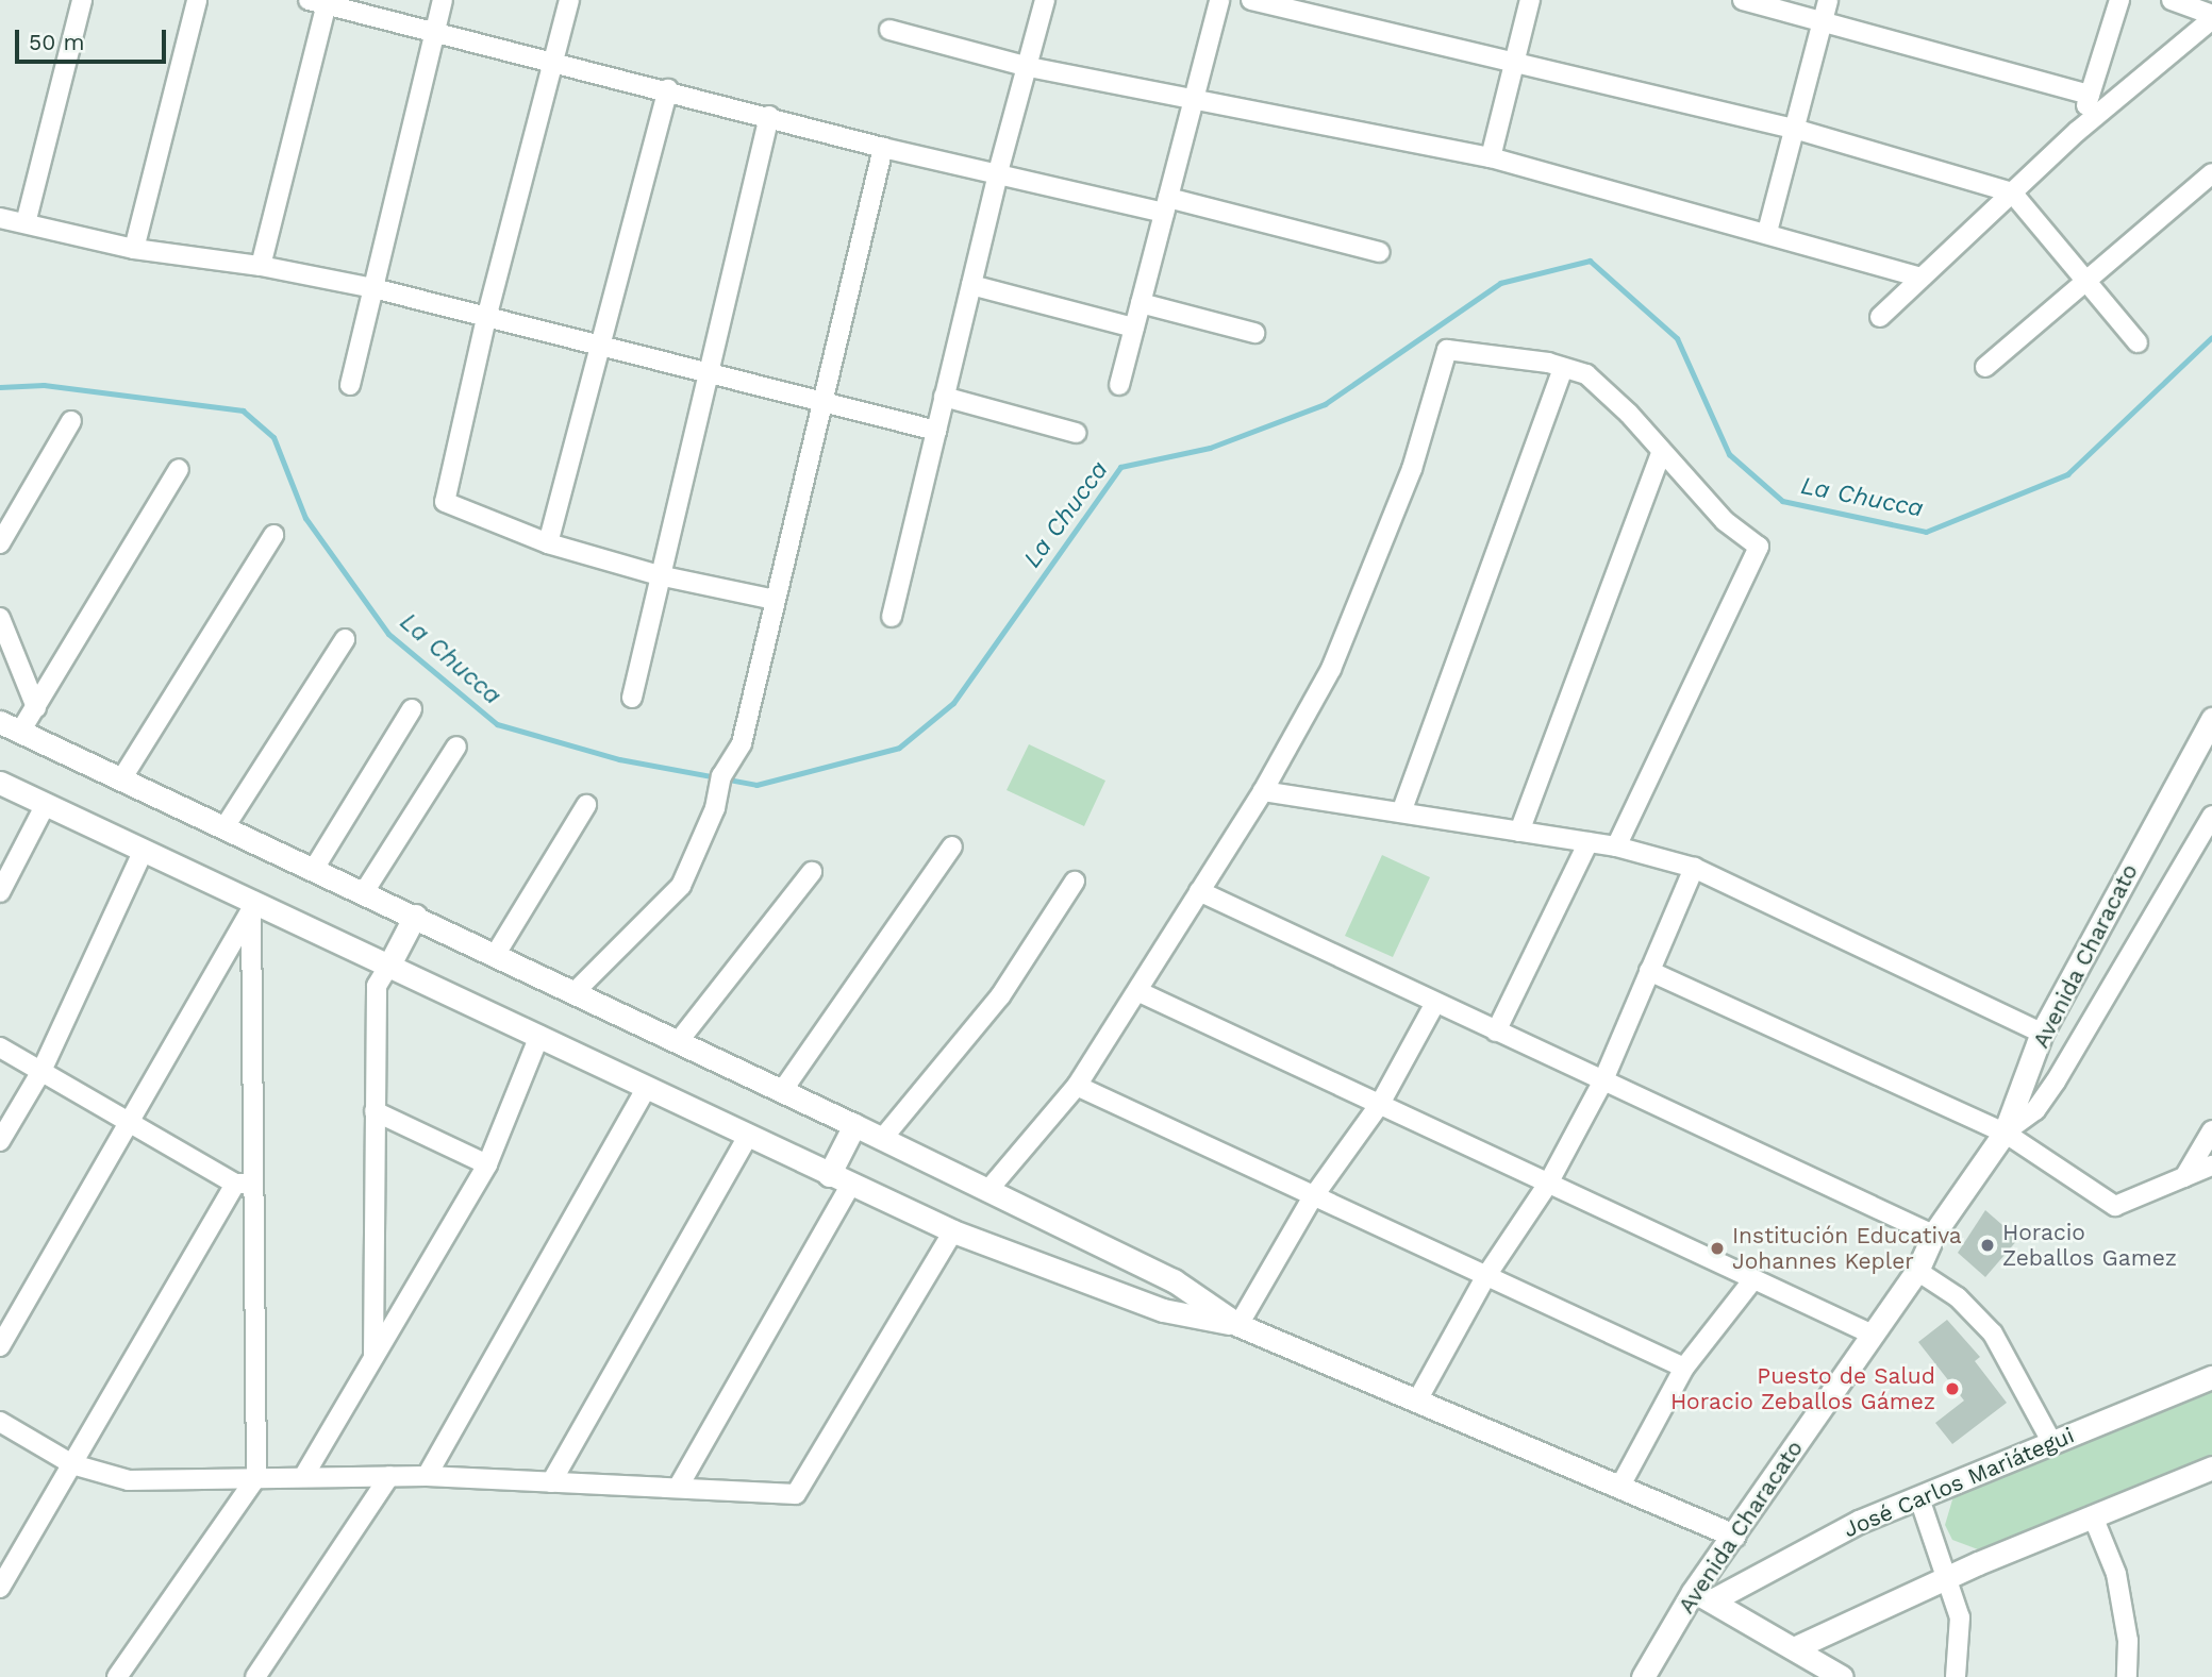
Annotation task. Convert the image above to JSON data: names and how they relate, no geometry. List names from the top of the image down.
{
  "streets": {
    "street": ["Avenida Characato", "José Carlos Mariátegui"]
  },
  "crossings": [
    ["Avenida Characato", "José Carlos Mariátegui"]
  ],
  "water": ["La Chucca"],
  "places": ["Horacio Zeballos Gamez", "Institución Educativa Johannes Kepler", "Puesto de Salud Horacio Zeballos Gámez"],
  "scale_bar": "50 m"
}
